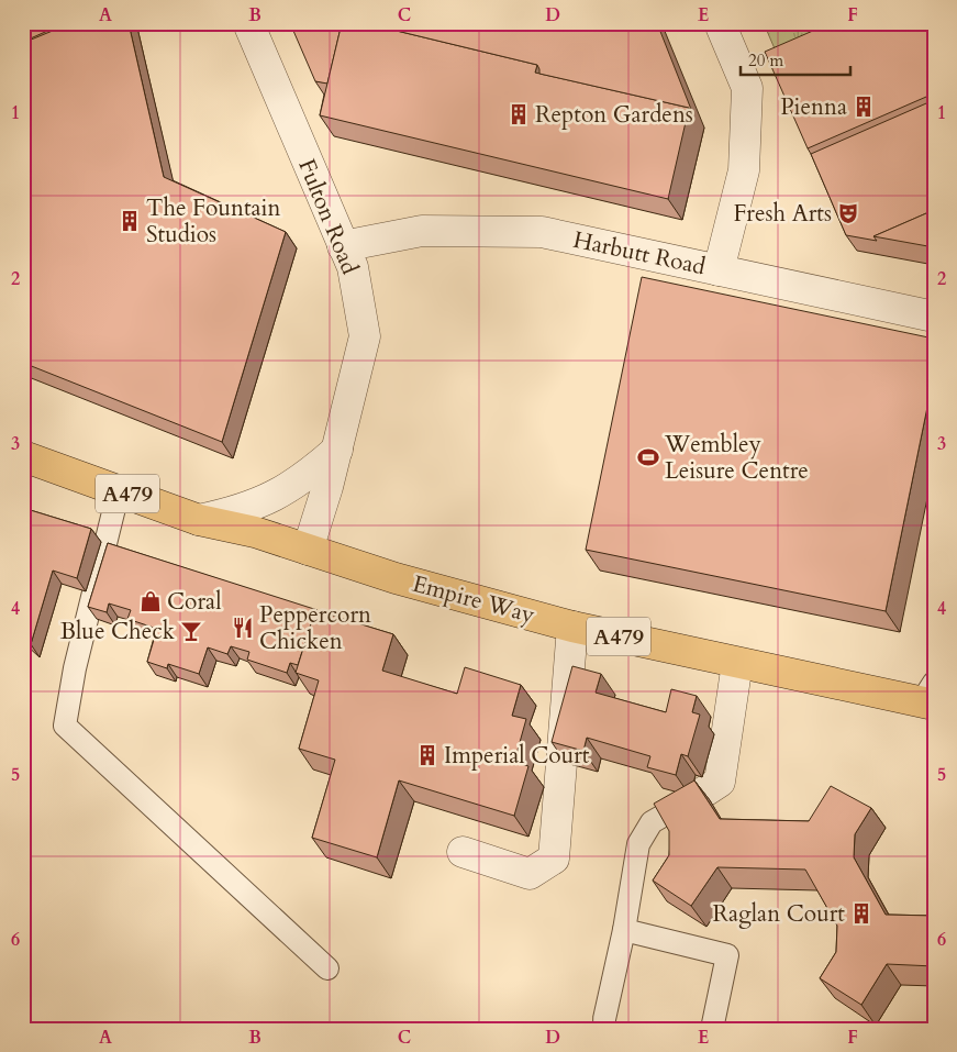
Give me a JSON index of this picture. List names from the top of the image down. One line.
{"streets":{"main road":["A479","Empire Way"],"street":["Fulton Road","Harbutt Road"]},"crossings":[["Fulton Road","Harbutt Road"],["Fulton Road","Empire Way"],["A479","Empire Way"]],"places":{"building":["Pienna","Repton Gardens","The Fountain Studios","Imperial Court","Raglan Court"],"theatre":["Fresh Arts"],"sports":["Wembley Leisure Centre"],"shop":["Coral"],"restaurant":["Peppercorn Chicken"],"bar":["Blue Check"]},"scale_bar":"20 m","grid":{"columns":["A","B","C","D","E","F"],"rows":["1","2","3","4","5","6"]}}
